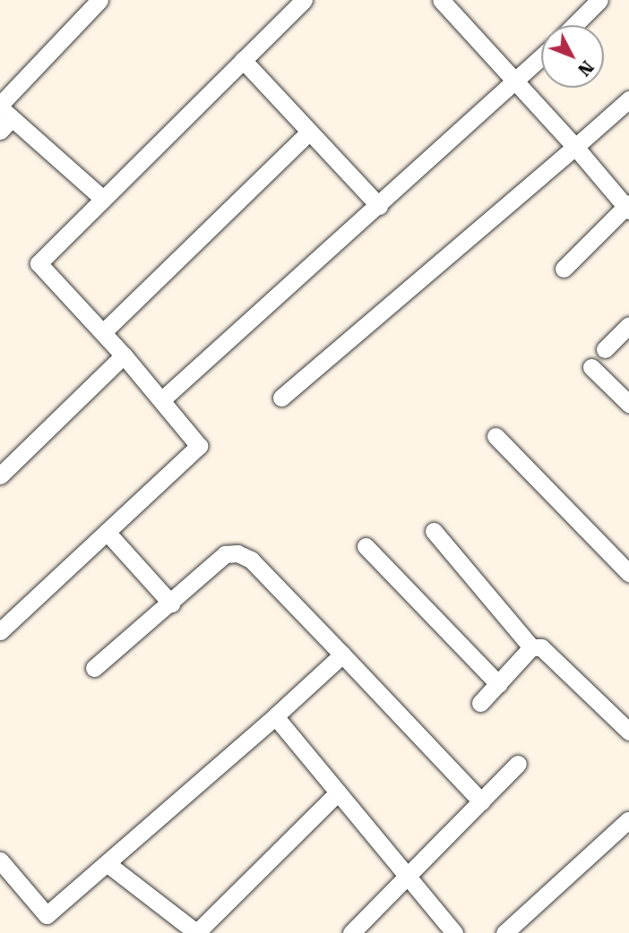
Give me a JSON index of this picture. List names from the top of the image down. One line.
{"north":"bottom right"}
